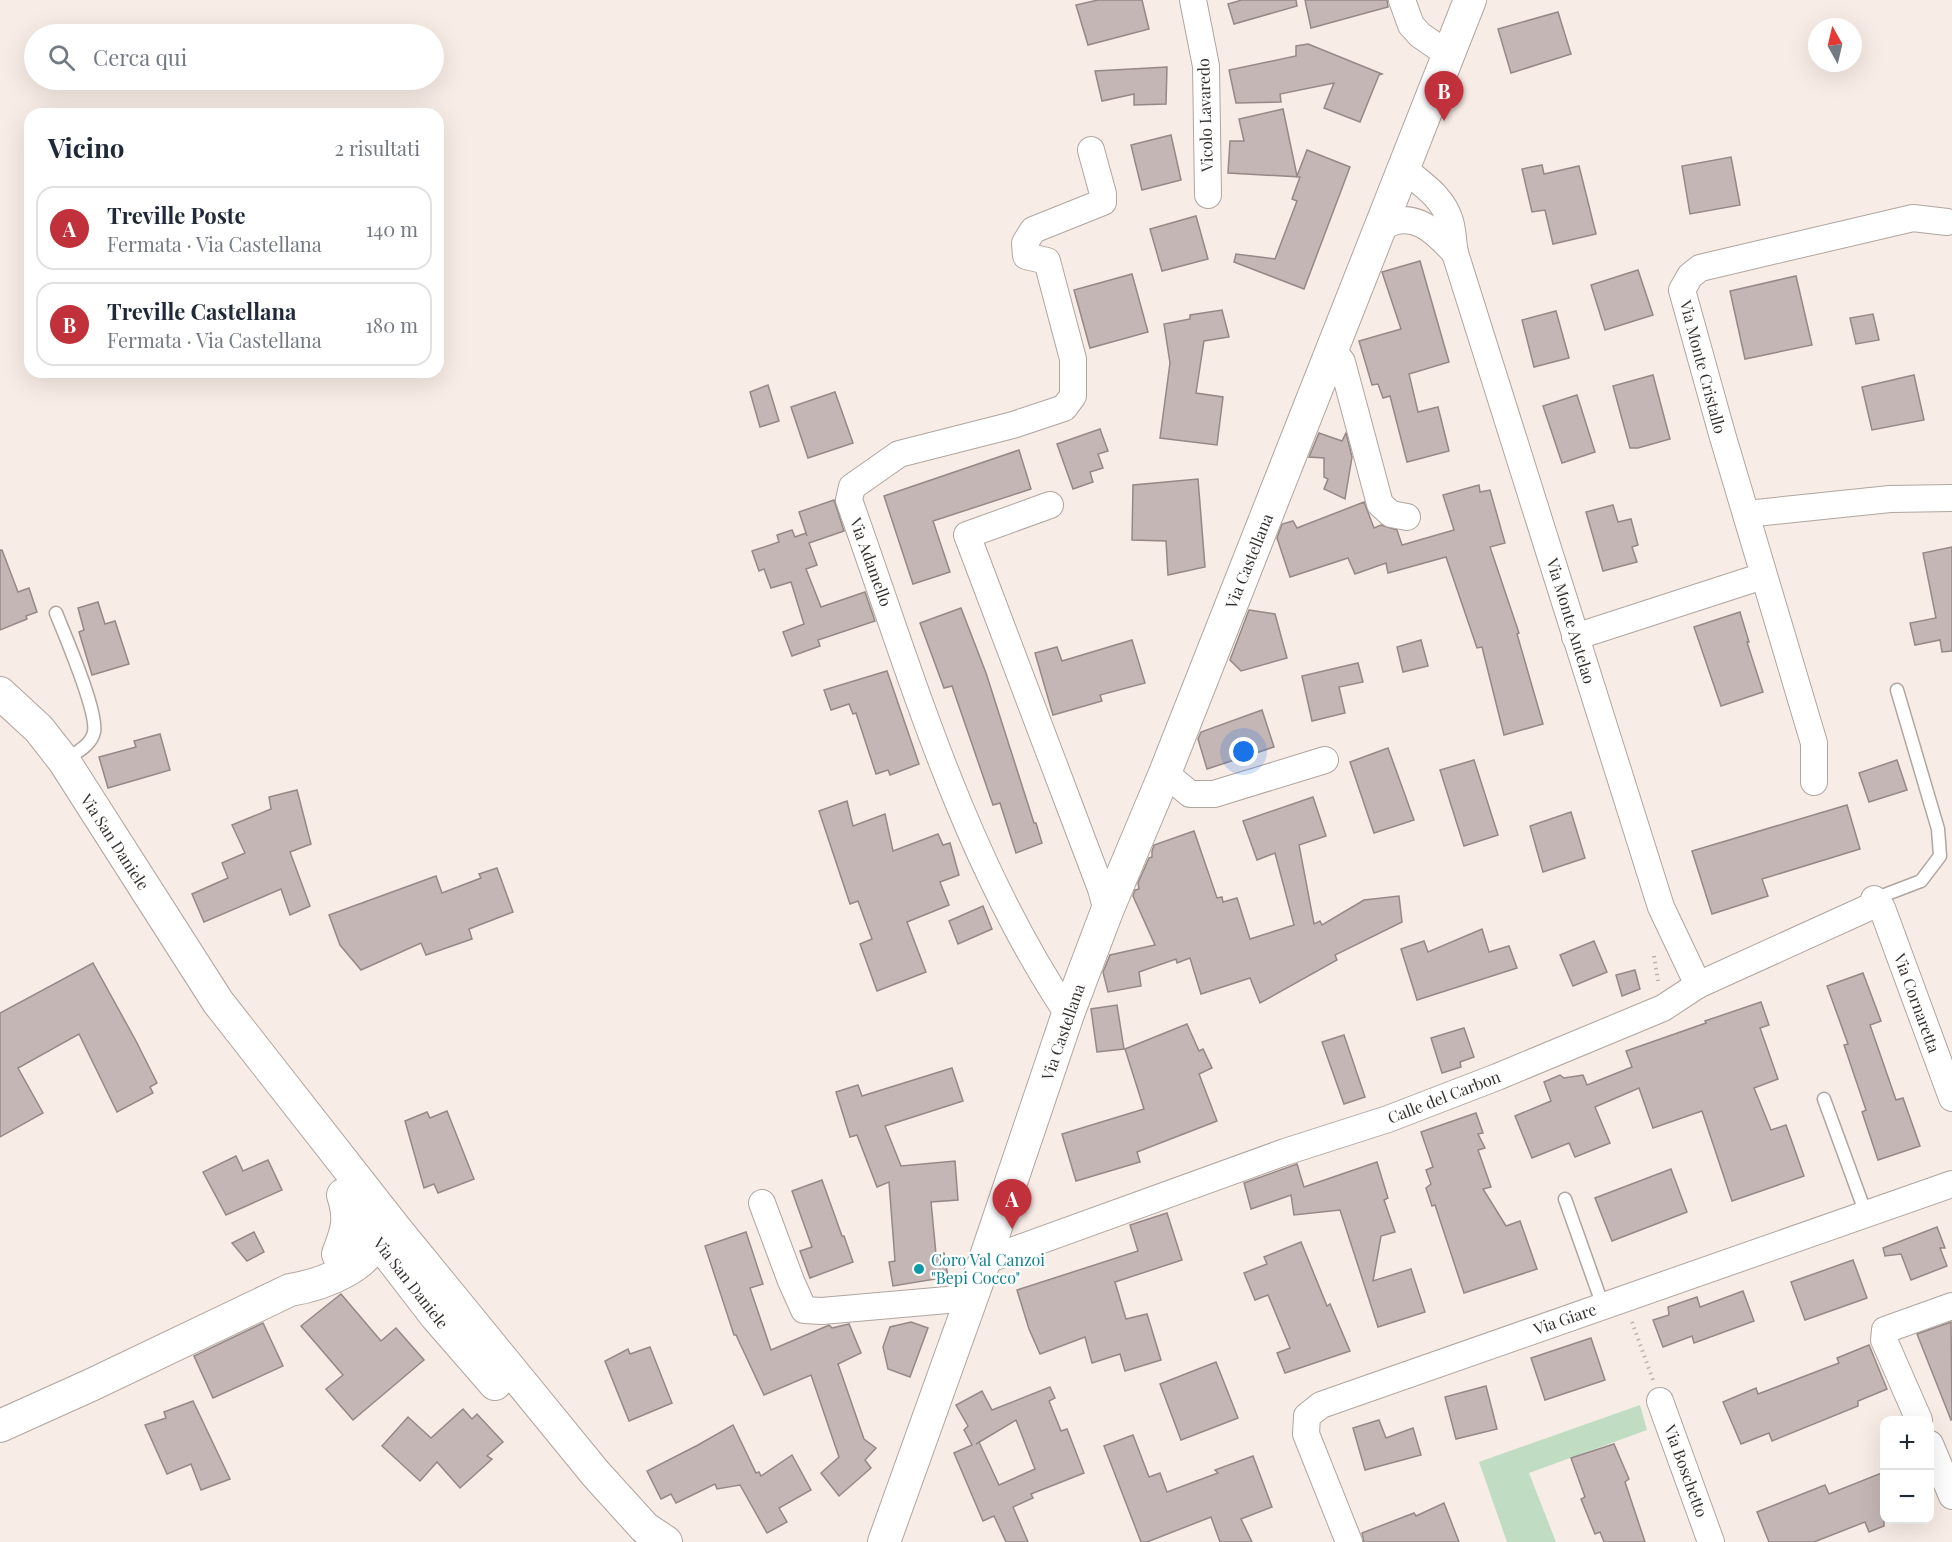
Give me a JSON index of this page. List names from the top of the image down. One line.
{"streets":{"street":["Vicolo Lavaredo","Via Monte Cristallo","Via Castellana","Via Adamello","Via Monte Antelao","Via San Daniele","Via Cornaretta","Calle del Carbon","Via Giare","Via Boschetto"]},"crossings":[["Via Castellana","Via Adamello"],["Via Castellana","Via Monte Antelao"],["Via Castellana","Calle del Carbon"],["Via Monte Antelao","Calle del Carbon"],["Via Cornaretta","Calle del Carbon"]],"places":["Coro Val Canzoi \"Bepi Cocco\""],"north":"top","page":{"search":"Cerca qui","pins":["B","A"],"heading":["Vicino","2 risultati"],"list":[{"mark":"A","name":"Treville Poste","note":"Fermata · Via Castellana","value":"140 m"},{"mark":"B","name":"Treville Castellana","note":"Fermata · Via Castellana","value":"180 m"}],"map_buttons":["+","−"]}}
